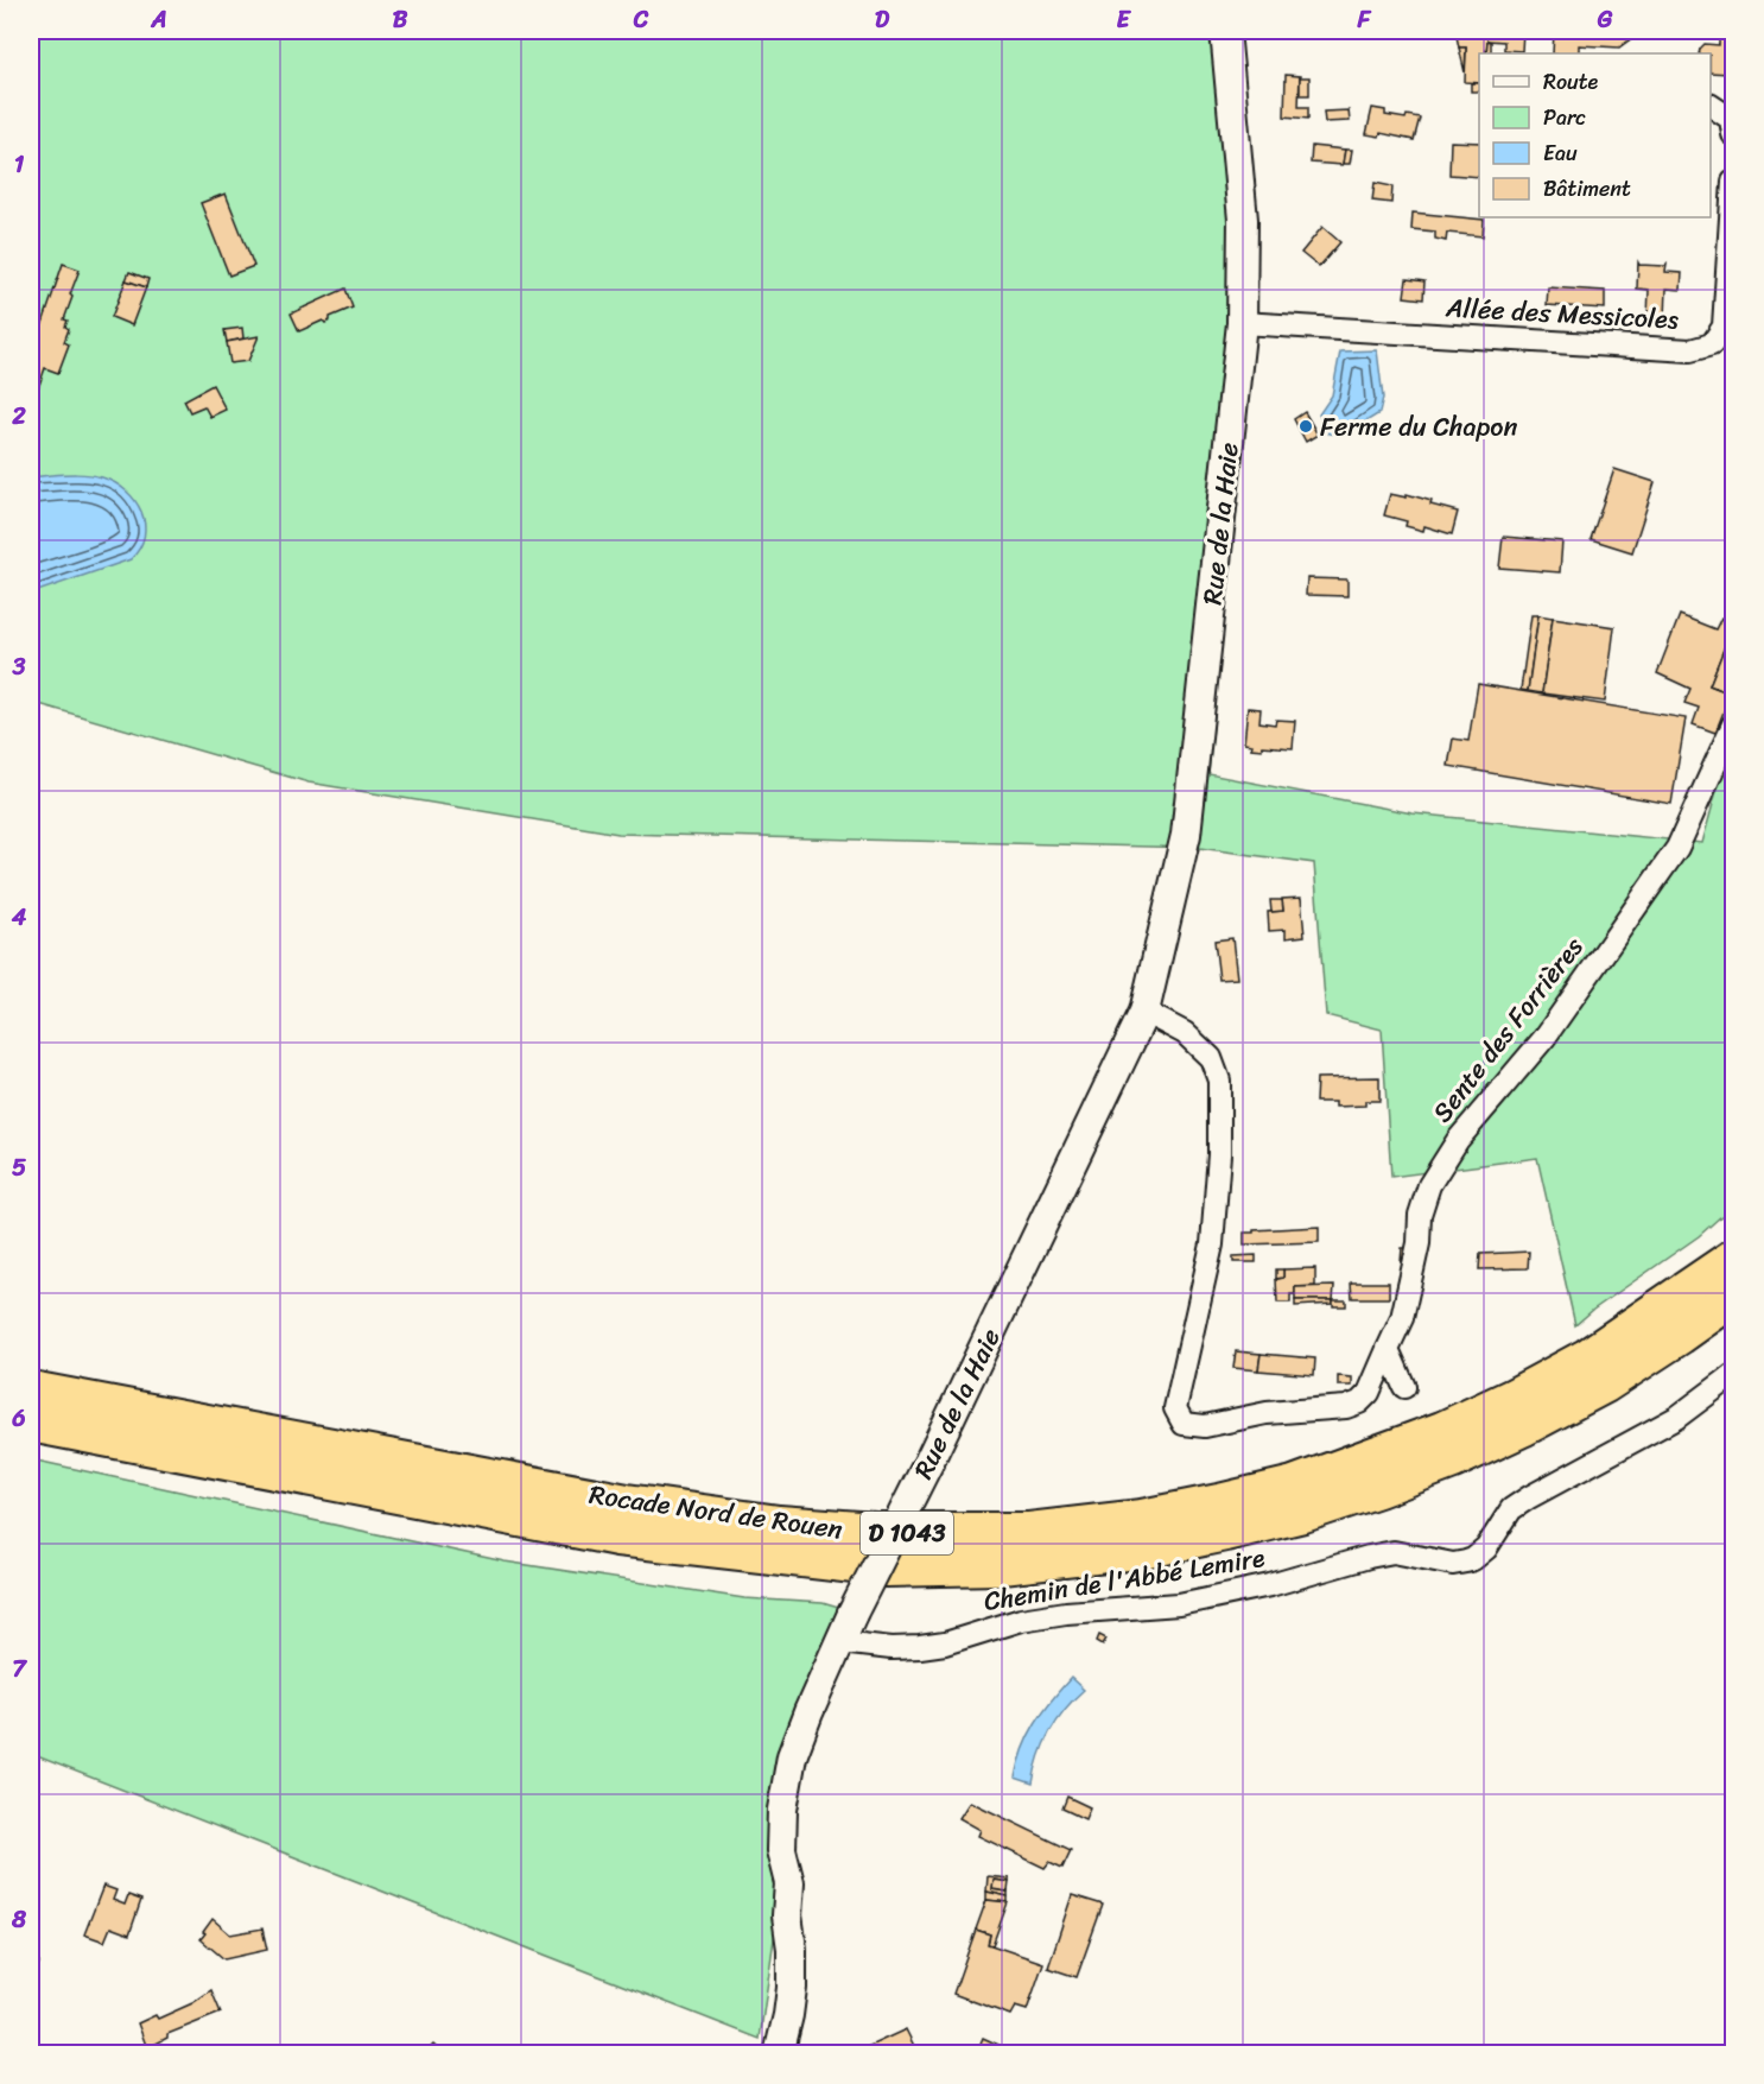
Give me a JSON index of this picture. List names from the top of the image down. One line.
{"streets":{"highway":["Rocade Nord de Rouen","D 1043"],"street":["Allée des Messicoles","Rue de la Haie","Sente des Forrières","Chemin de l'Abbé Lemire"]},"crossings":[["Allée des Messicoles","Rue de la Haie"],["Rue de la Haie","Chemin de l'Abbé Lemire"]],"places":["Ferme du Chapon"],"legend":["Route","Parc","Eau","Bâtiment"],"grid":{"columns":["A","B","C","D","E","F","G"],"rows":["1","2","3","4","5","6","7","8"]}}
